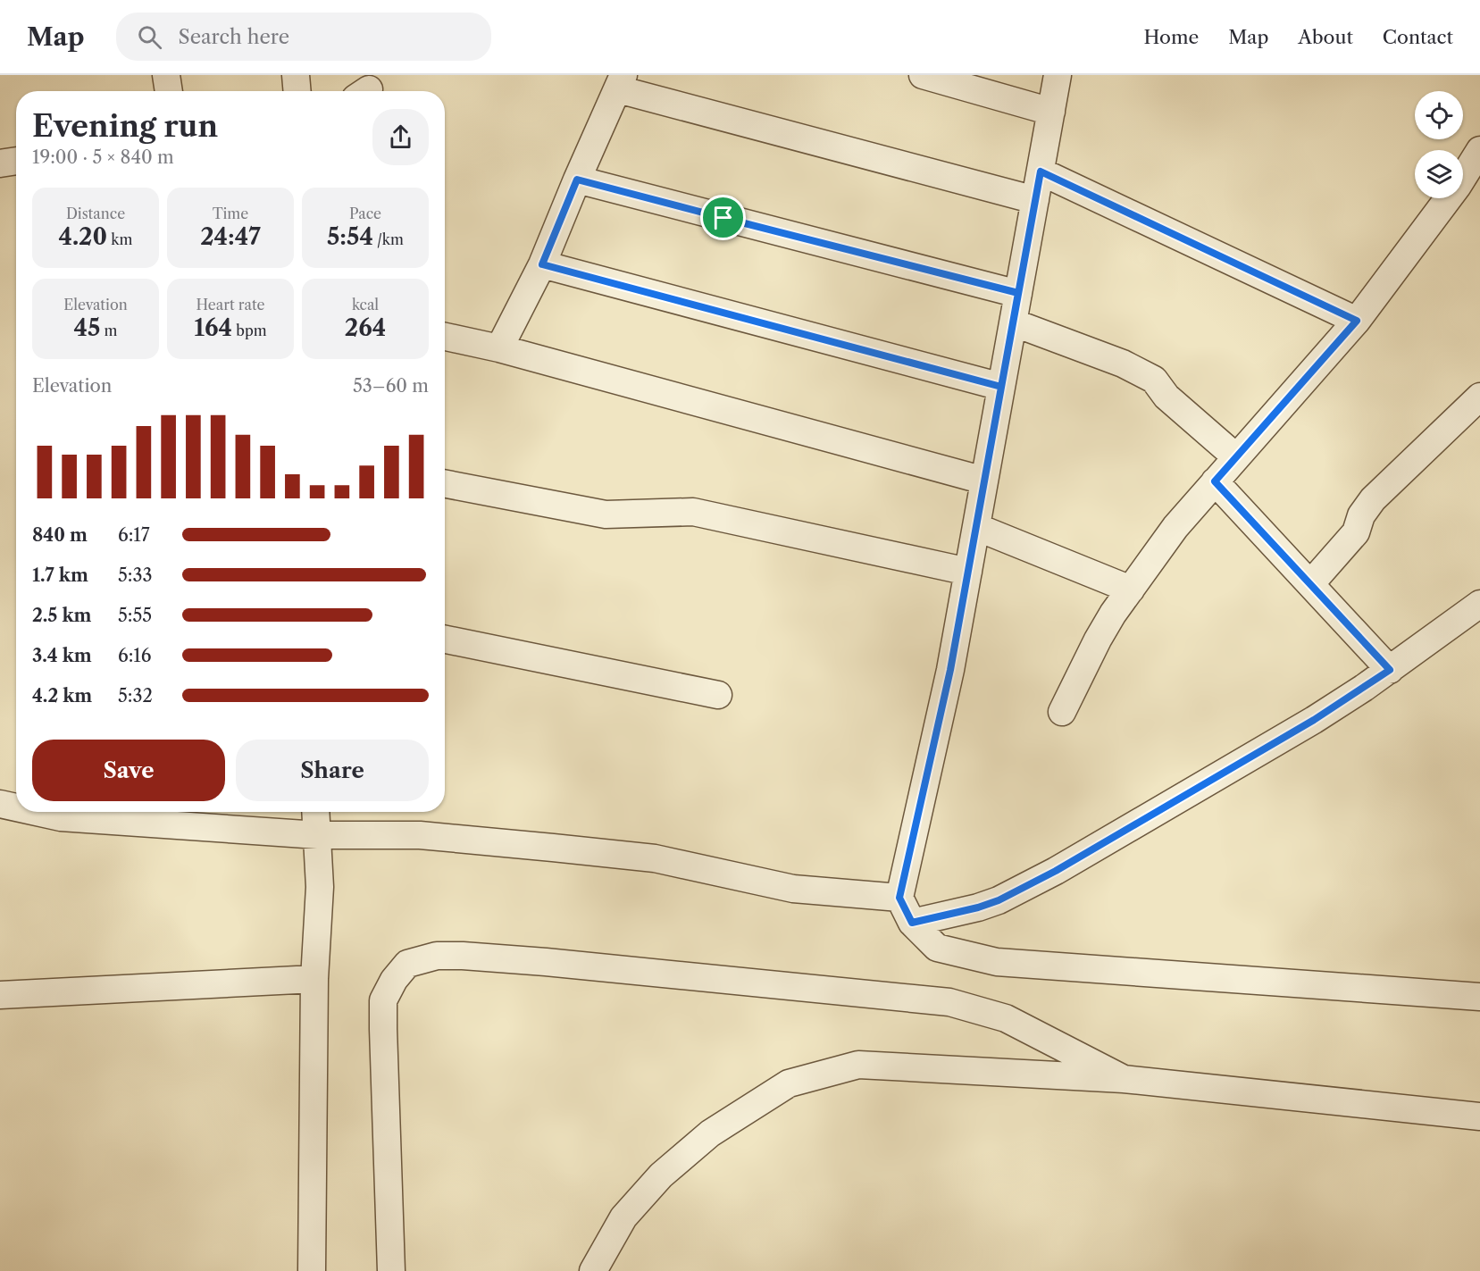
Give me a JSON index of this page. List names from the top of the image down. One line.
{"page":{"header":"Map","search":"Search here","nav":["Home","Map","About","Contact"],"heading":["Evening run","19:00 · 5 × 840 m"],"stats":[["Distance","4.20 km"],["Time","24:47"],["Pace","5:54 /km"],["Elevation","45 m"],["Heart rate","164 bpm"],["kcal","264"]],"chart":["Elevation","53–60 m"],"list":[{"name":"840 m","note":"6:17"},{"name":"1.7 km","note":"5:33"},{"name":"2.5 km","note":"5:55"},{"name":"3.4 km","note":"6:16"},{"name":"4.2 km","note":"5:32"}],"buttons":["Save","Share"]}}
